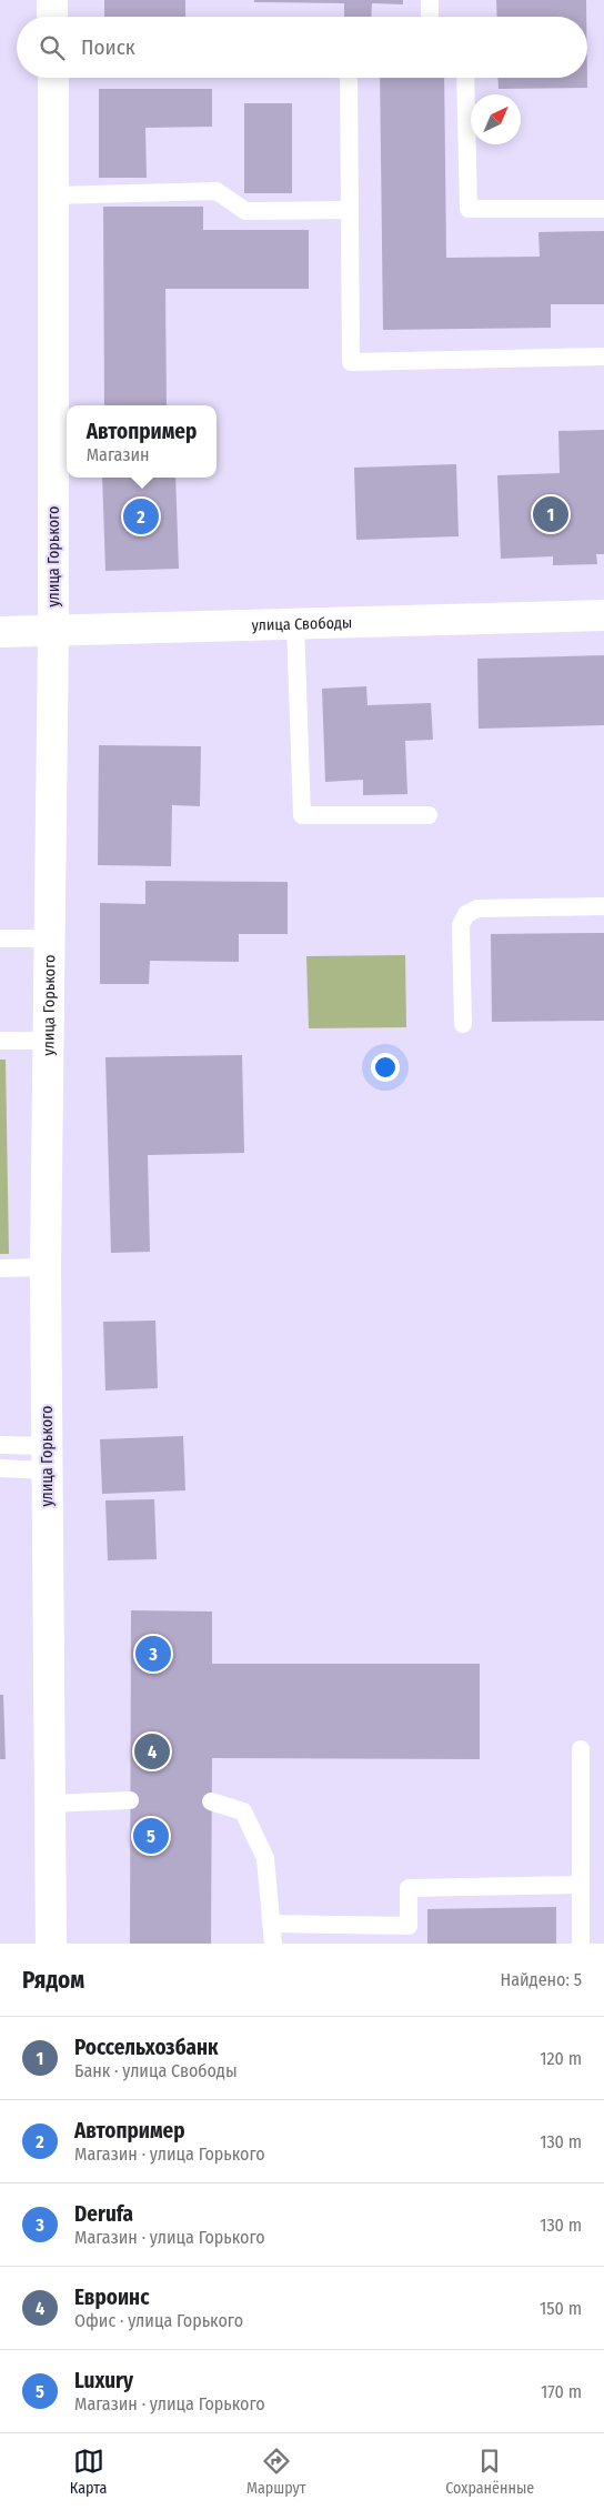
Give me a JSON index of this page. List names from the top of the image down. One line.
{"streets":{"street":["улица Горького","улица Свободы"]},"crossings":[["улица Горького","улица Свободы"]],"north":"top right","page":{"search":"Поиск","popup":["Автопример","Магазин"],"pins":["1","2","3","4","5"],"heading":["Рядом","Найдено: 5"],"list":[{"mark":"1","name":"Россельхозбанк","note":"Банк · улица Свободы","value":"120 m"},{"mark":"2","name":"Автопример","note":"Магазин · улица Горького","value":"130 m"},{"mark":"3","name":"Derufa","note":"Магазин · улица Горького","value":"130 m"},{"mark":"4","name":"Евроинс","note":"Офис · улица Горького","value":"150 m"},{"mark":"5","name":"Luxury","note":"Магазин · улица Горького","value":"170 m"}],"nav":["Карта","Маршрут","Сохранённые"]}}
